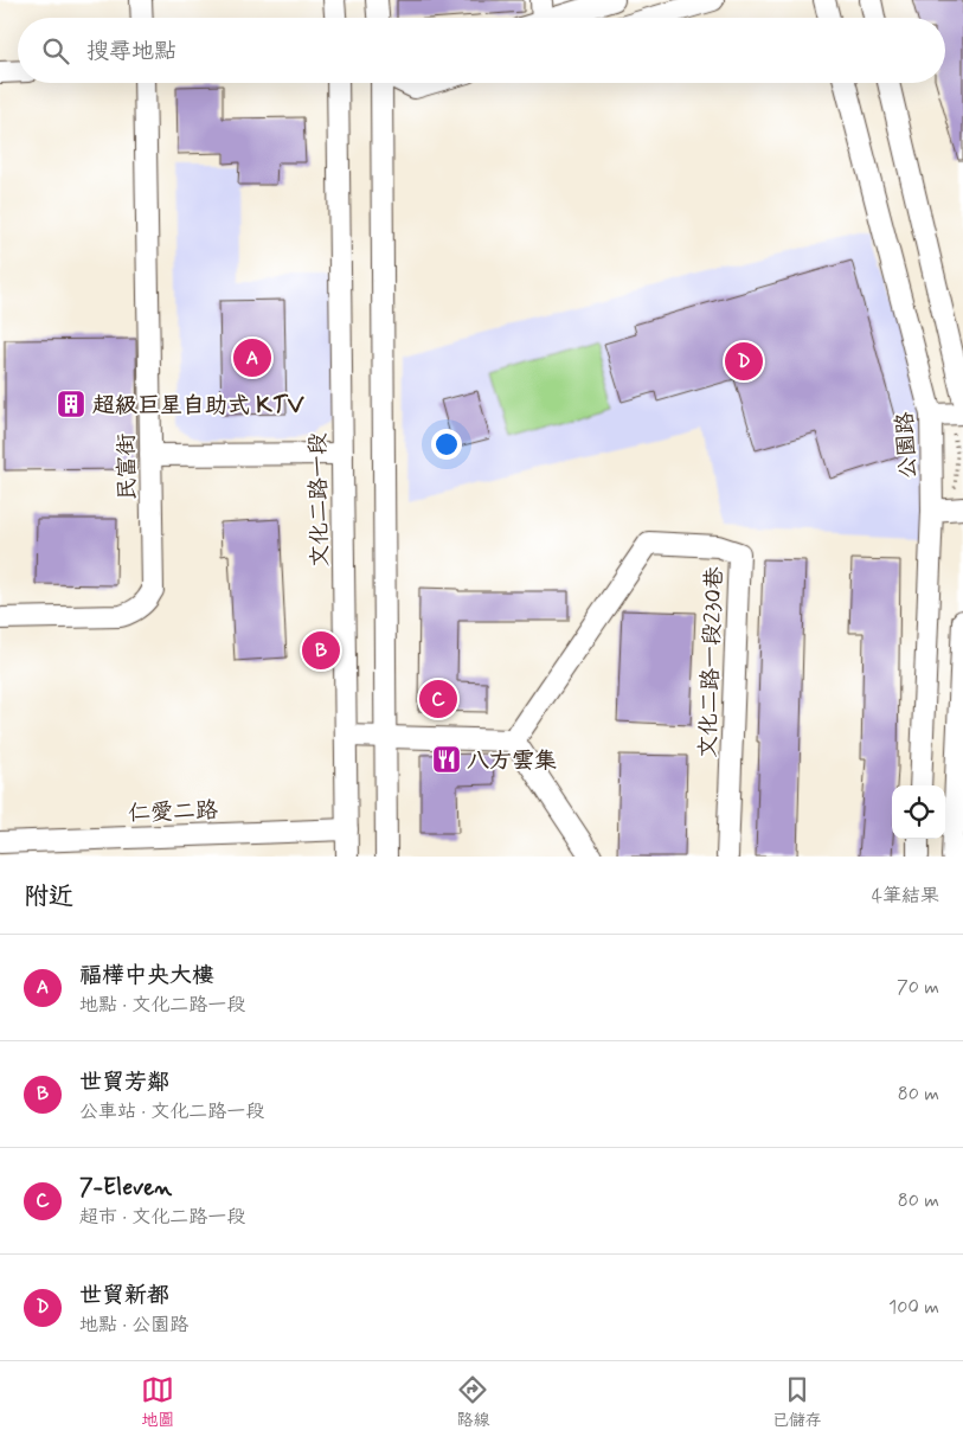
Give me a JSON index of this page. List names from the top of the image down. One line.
{"streets":{"street":["公園路","民富街","文化二路一段","文化二路一段230巷","仁愛二路"]},"crossings":[["文化二路一段","仁愛二路"]],"places":{"building":["超級巨星自助式 KTV"],"restaurant":["八方雲集"]},"page":{"search":"搜尋地點","pins":["A","D","B","C"],"heading":["附近","4筆結果"],"list":[{"mark":"A","name":"福樺中央大樓","note":"地點 · 文化二路一段","value":"70 m"},{"mark":"B","name":"世貿芳鄰","note":"公車站 · 文化二路一段","value":"80 m"},{"mark":"C","name":"7-Eleven","note":"超市 · 文化二路一段","value":"80 m"},{"mark":"D","name":"世貿新都","note":"地點 · 公園路","value":"100 m"}],"nav":["地圖","路線","已儲存"]}}
